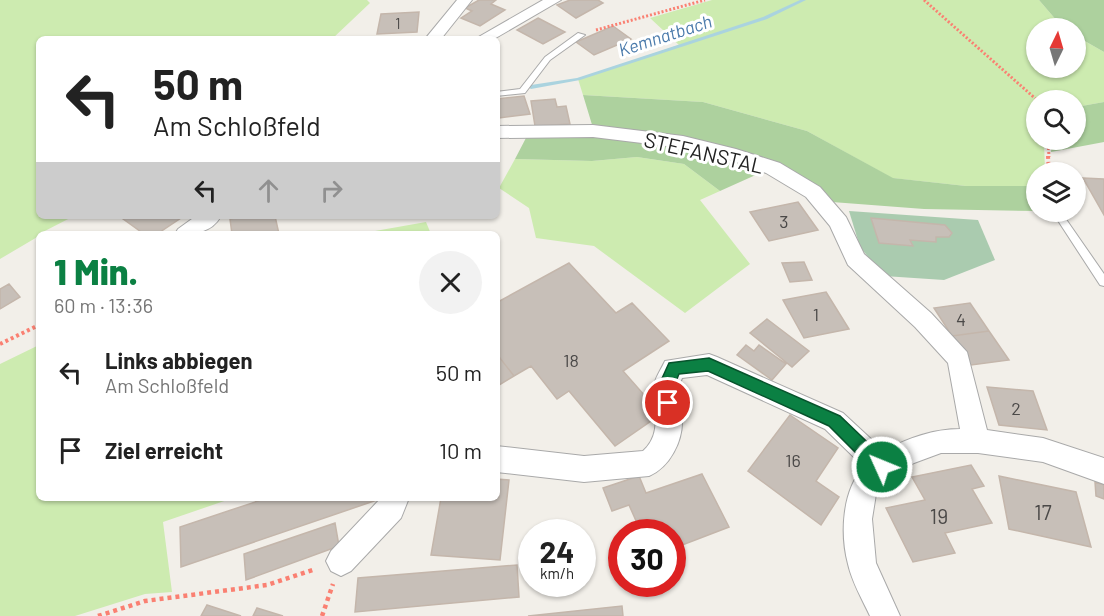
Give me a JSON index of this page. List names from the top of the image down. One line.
{"streets":{"street":["STEFANSTAL"]},"water":["Kemnatbach"],"house_numbers":["1","3","1","4","18","2","16","17","19"],"north":"top","page":{"turn":["50 m","Am Schloßfeld"],"heading":["1 Min.","60 m · 13:36"],"list":[{"name":"Links abbiegen","note":"Am Schloßfeld","value":"50 m"},{"name":"Ziel erreicht","value":"10 m"}],"speed":"24 km/h","limit":"30"}}
